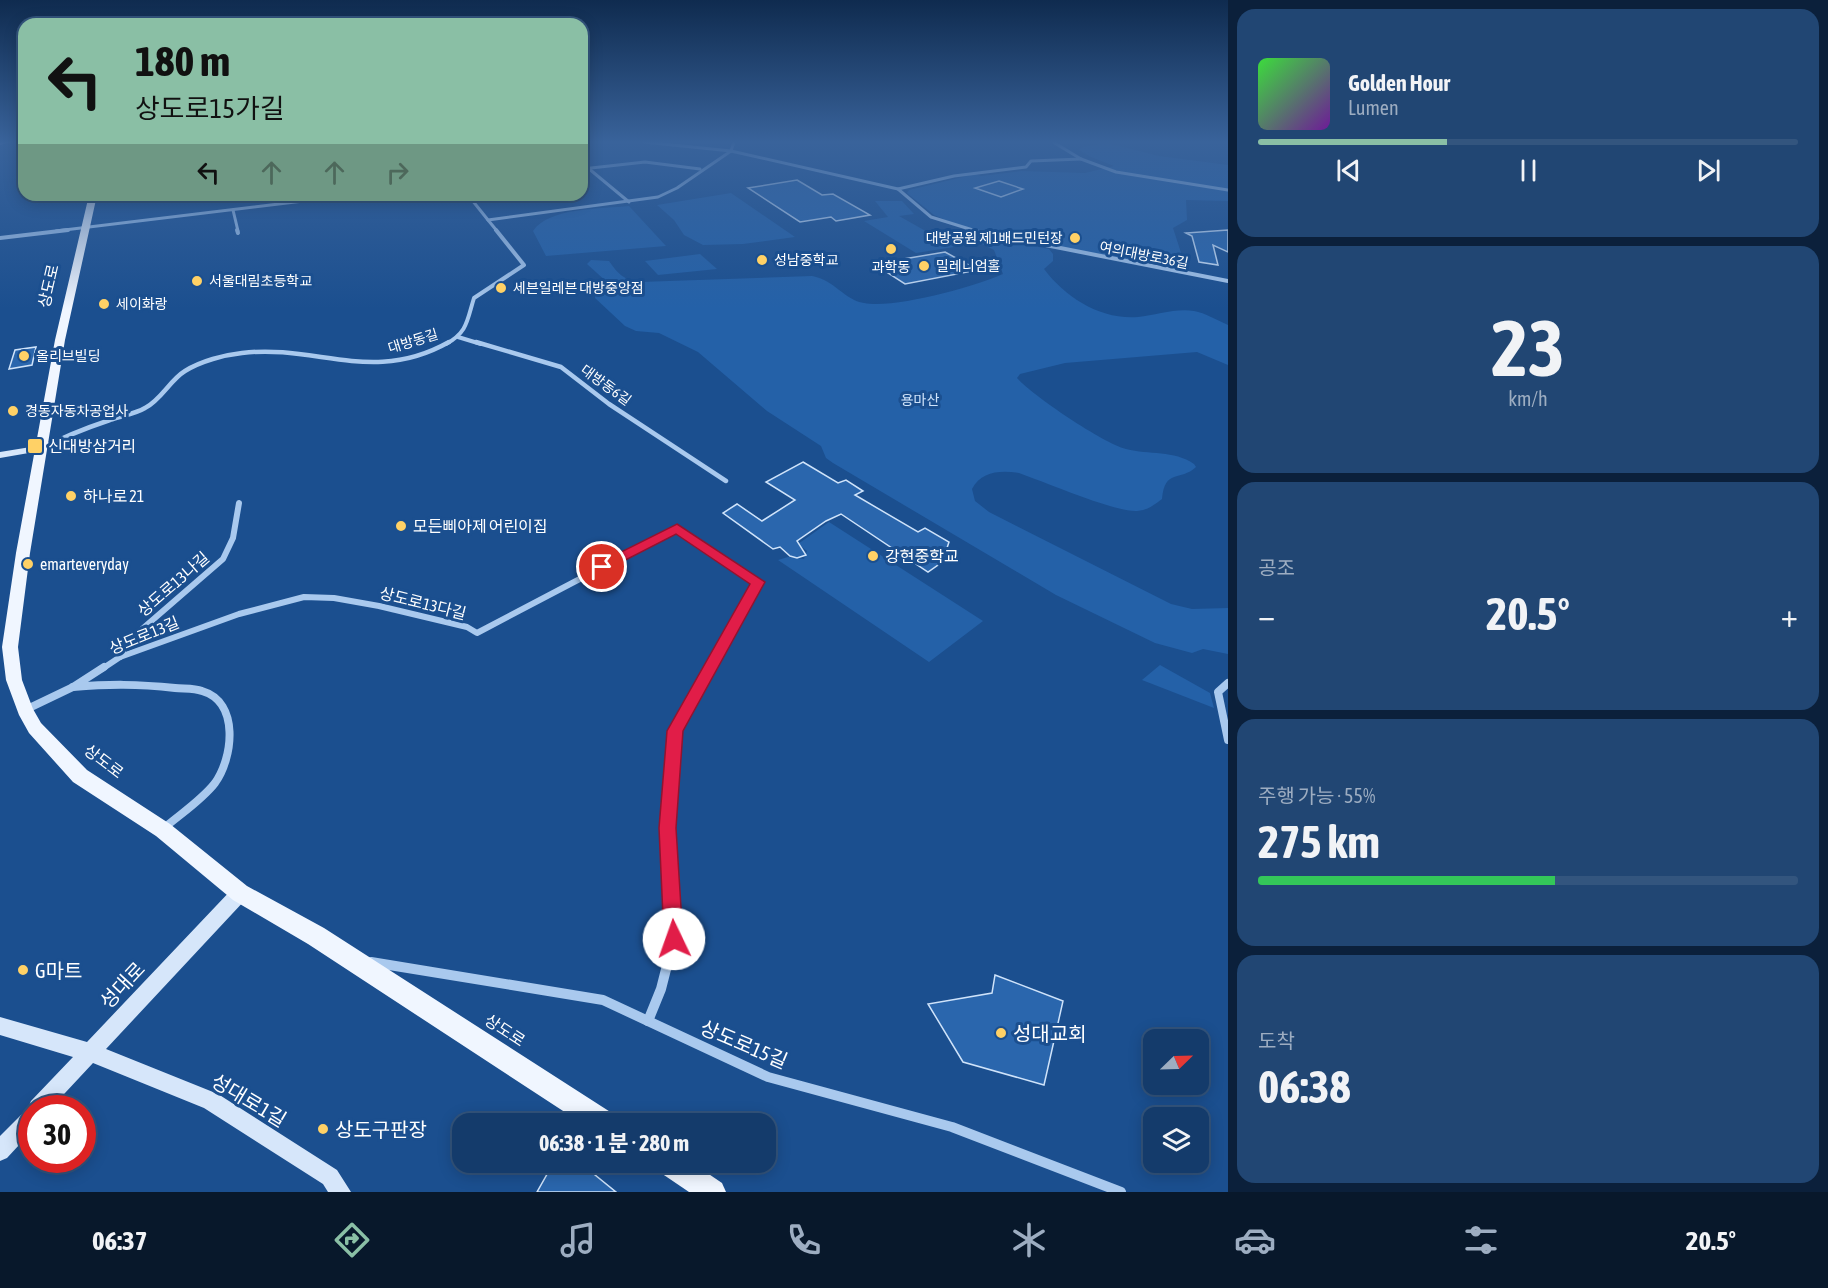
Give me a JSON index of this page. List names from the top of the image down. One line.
{"streets":{"main road":["상도로"],"street":["여의대방로36길","대방동길","대방동6길","상도로13나길","상도로13다길","상도로13길","성대로","상도로15길","성대로1길"]},"crossings":[["상도로","대방동길"],["상도로","상도로13길"],["상도로","성대로"],["상도로","상도로15길"],["대방동길","대방동6길"],["상도로13나길","상도로13길"],["상도로13다길","상도로13길"],["상도로13다길","상도로15길"],["성대로","성대로1길"]],"parks":["용마산"],"places":{"other":["대방공원 제1배드민턴장","과학동","성남중학교","밀레니엄홀","서울대림초등학교","세븐일레븐 대방중앙점","세이화랑","올리브빌딩","경동자동차공업사","하나로 21","모든삐아제 어린이집","강현중학교","emarteveryday","G마트","성대교회","상도구판장"],"transit":["신대방삼거리"]},"north":"top right","page":{"turn":["180 m","상도로15가길"],"song":["Golden Hour","Lumen"],"tile":[["23","km/h"],"공조",["주행 가능 · 55%","275 km"],["도착","06:38"]],"heat":["−","20.5°","+"],"limit":"30","trip":"06:38 · 1 분 · 280 m","tabs":["06:37","20.5°"]}}
